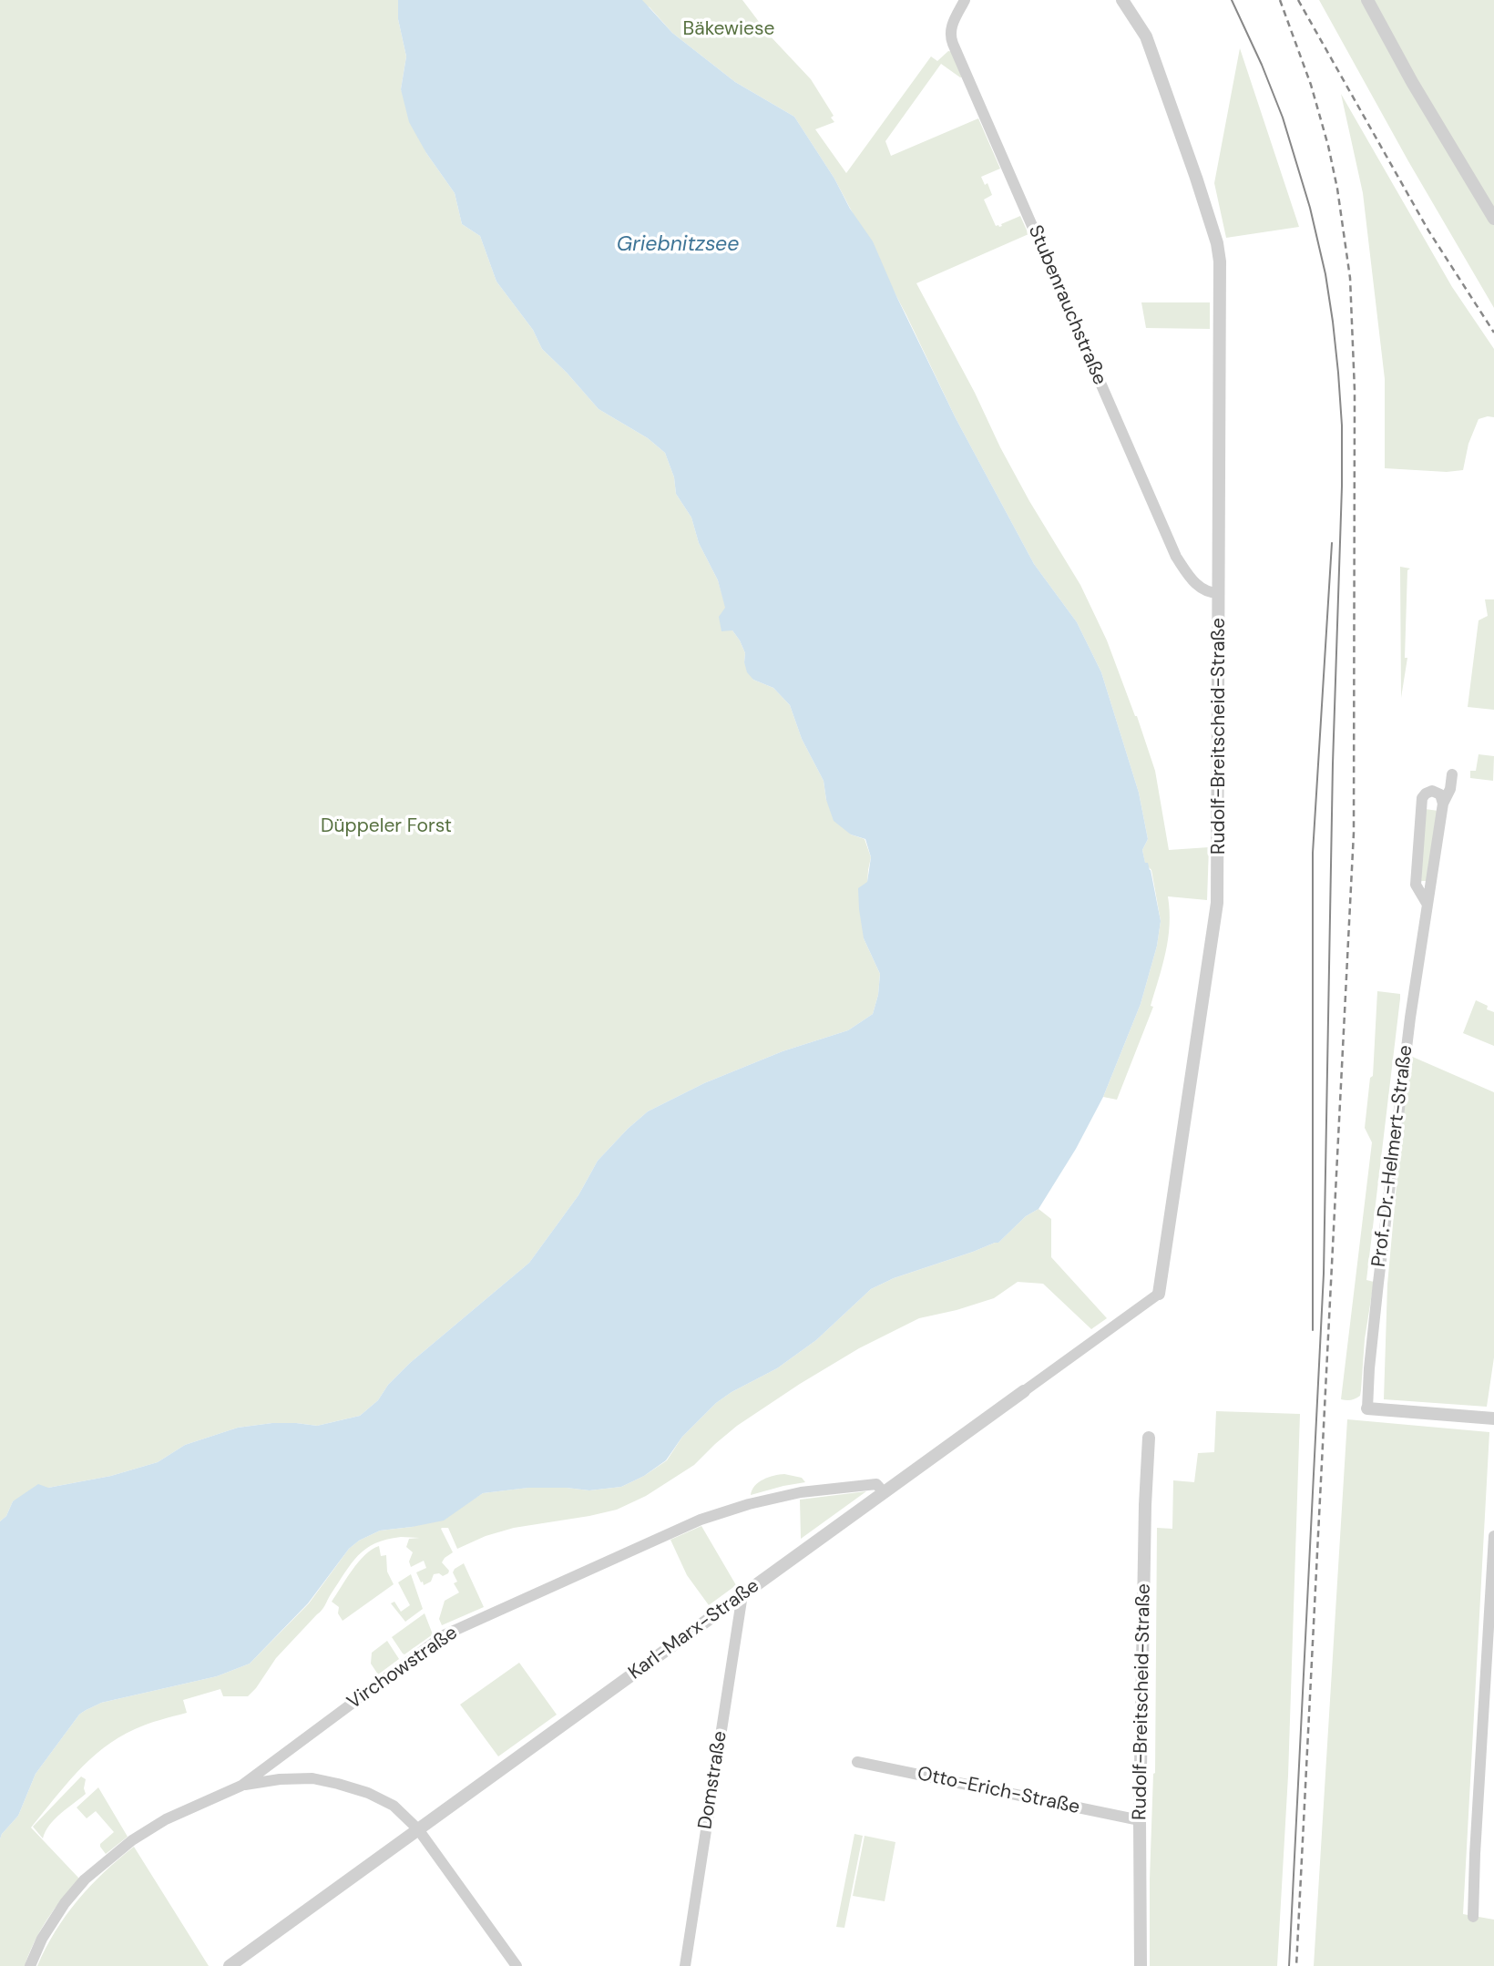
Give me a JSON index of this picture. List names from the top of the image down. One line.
{"streets":{"street":["Stubenrauchstraße","Rudolf-Breitscheid-Straße","Prof.-Dr.-Helmert-Straße","Karl-Marx-Straße","Virchowstraße","Domstraße","Otto-Erich-Straße"]},"crossings":[["Stubenrauchstraße","Rudolf-Breitscheid-Straße"],["Rudolf-Breitscheid-Straße","Karl-Marx-Straße"],["Rudolf-Breitscheid-Straße","Otto-Erich-Straße"],["Karl-Marx-Straße","Virchowstraße"],["Karl-Marx-Straße","Domstraße"]],"water":["Griebnitzsee"],"parks":["Bäkewiese","Düppeler Forst"]}
